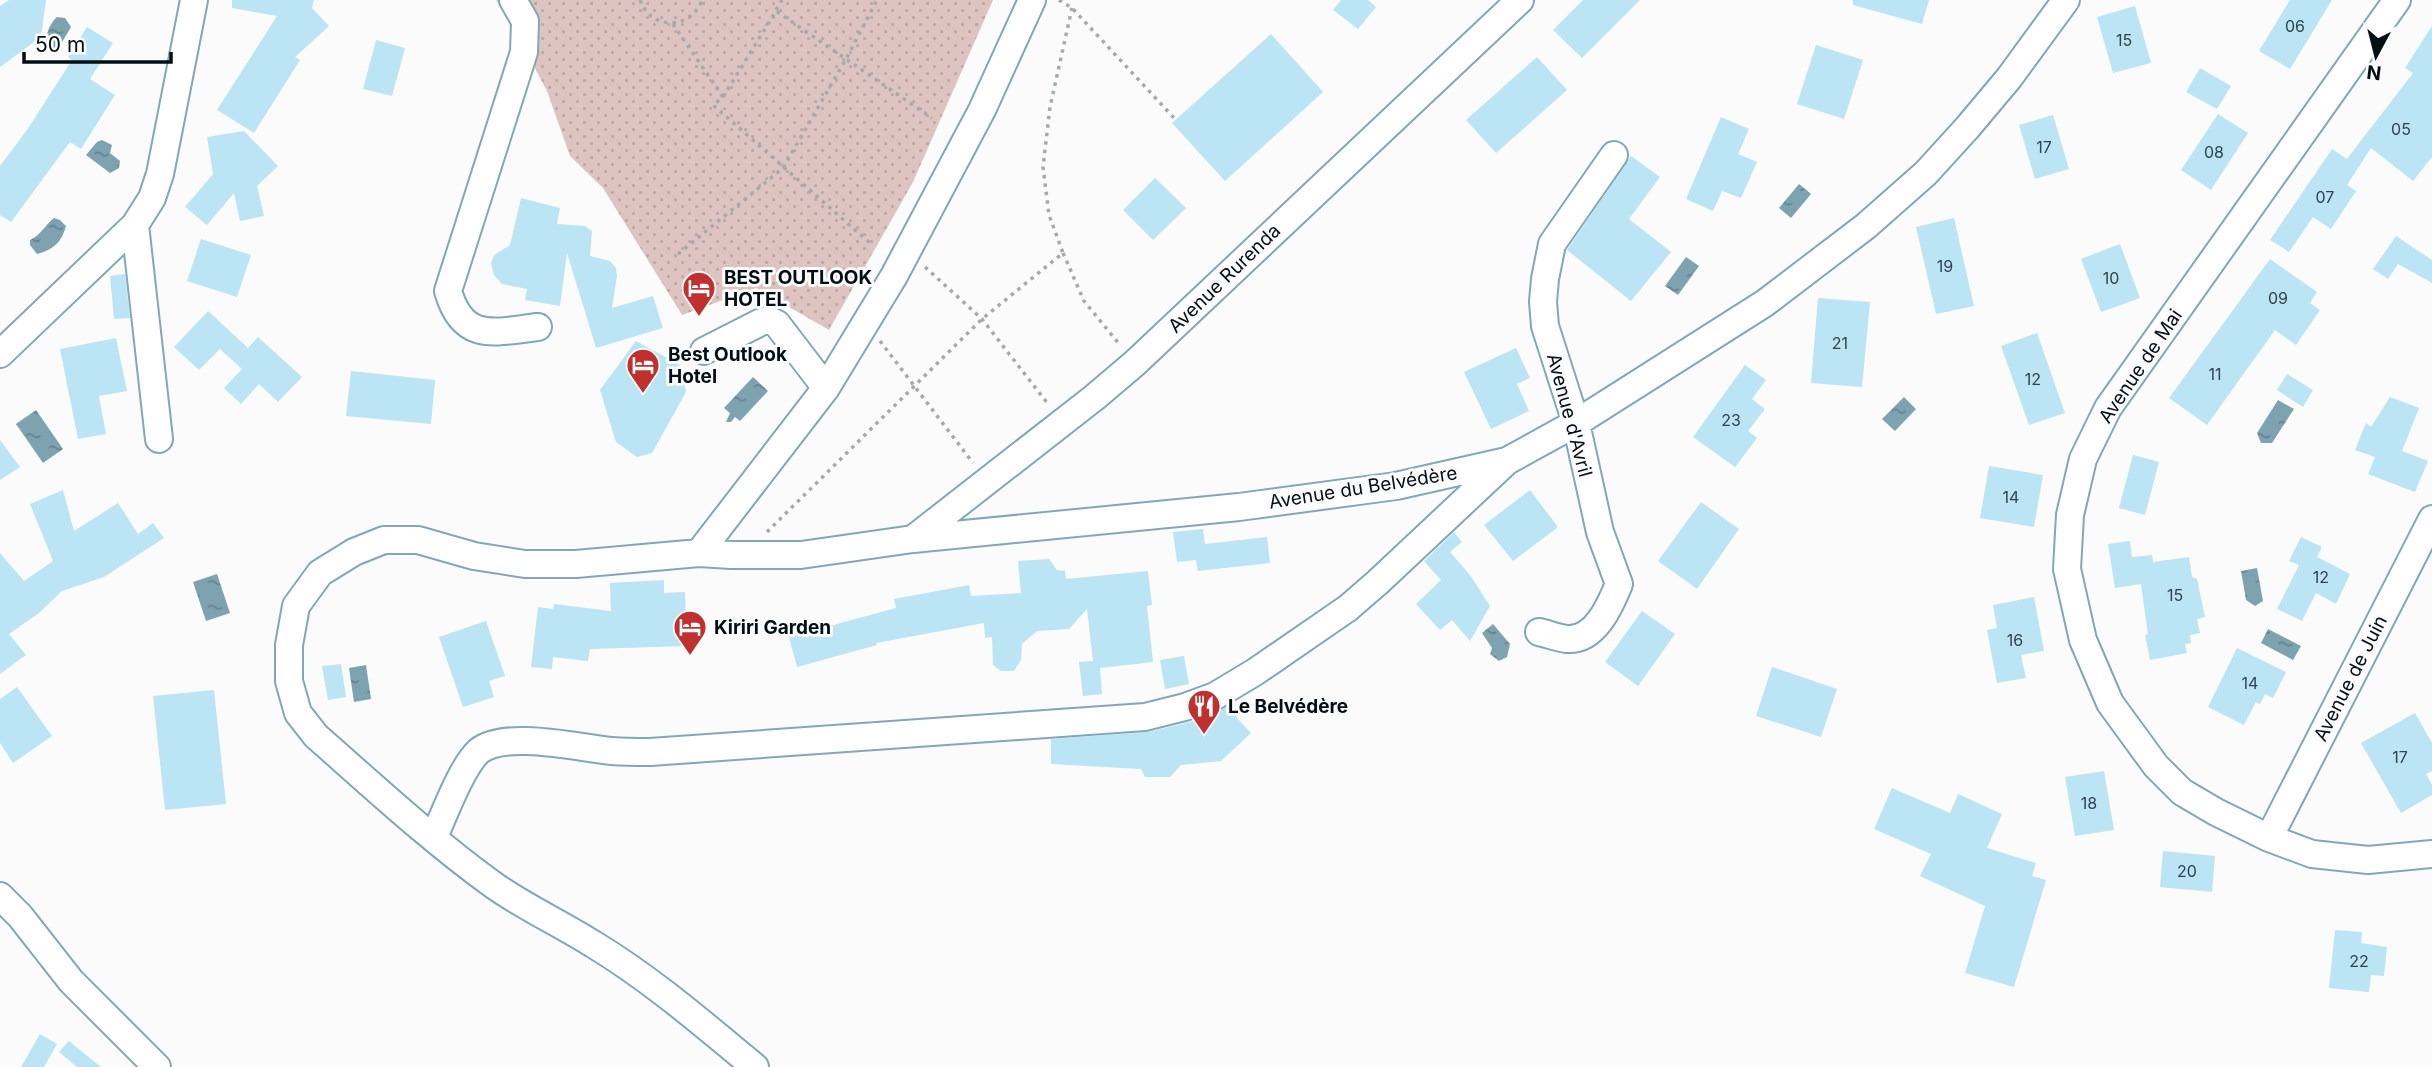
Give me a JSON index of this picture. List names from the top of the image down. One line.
{"streets":{"street":["Avenue Rurenda","Avenue de Mai","Avenue d'Avril","Avenue du Belvédère","Avenue de Juin"]},"crossings":[["Avenue Rurenda","Avenue du Belvédère"],["Avenue de Mai","Avenue de Juin"],["Avenue d'Avril","Avenue du Belvédère"]],"places":{"hotel":["BEST OUTLOOK HOTEL","Best Outlook Hotel","Kiriri Garden"],"restaurant":["Le Belvédère"]},"house_numbers":["06","15","05","17","08","07","19","10","09","21","11","12","23","14","12","15","16","14","17","18","20","22"],"scale_bar":"50 m","north":"bottom"}
